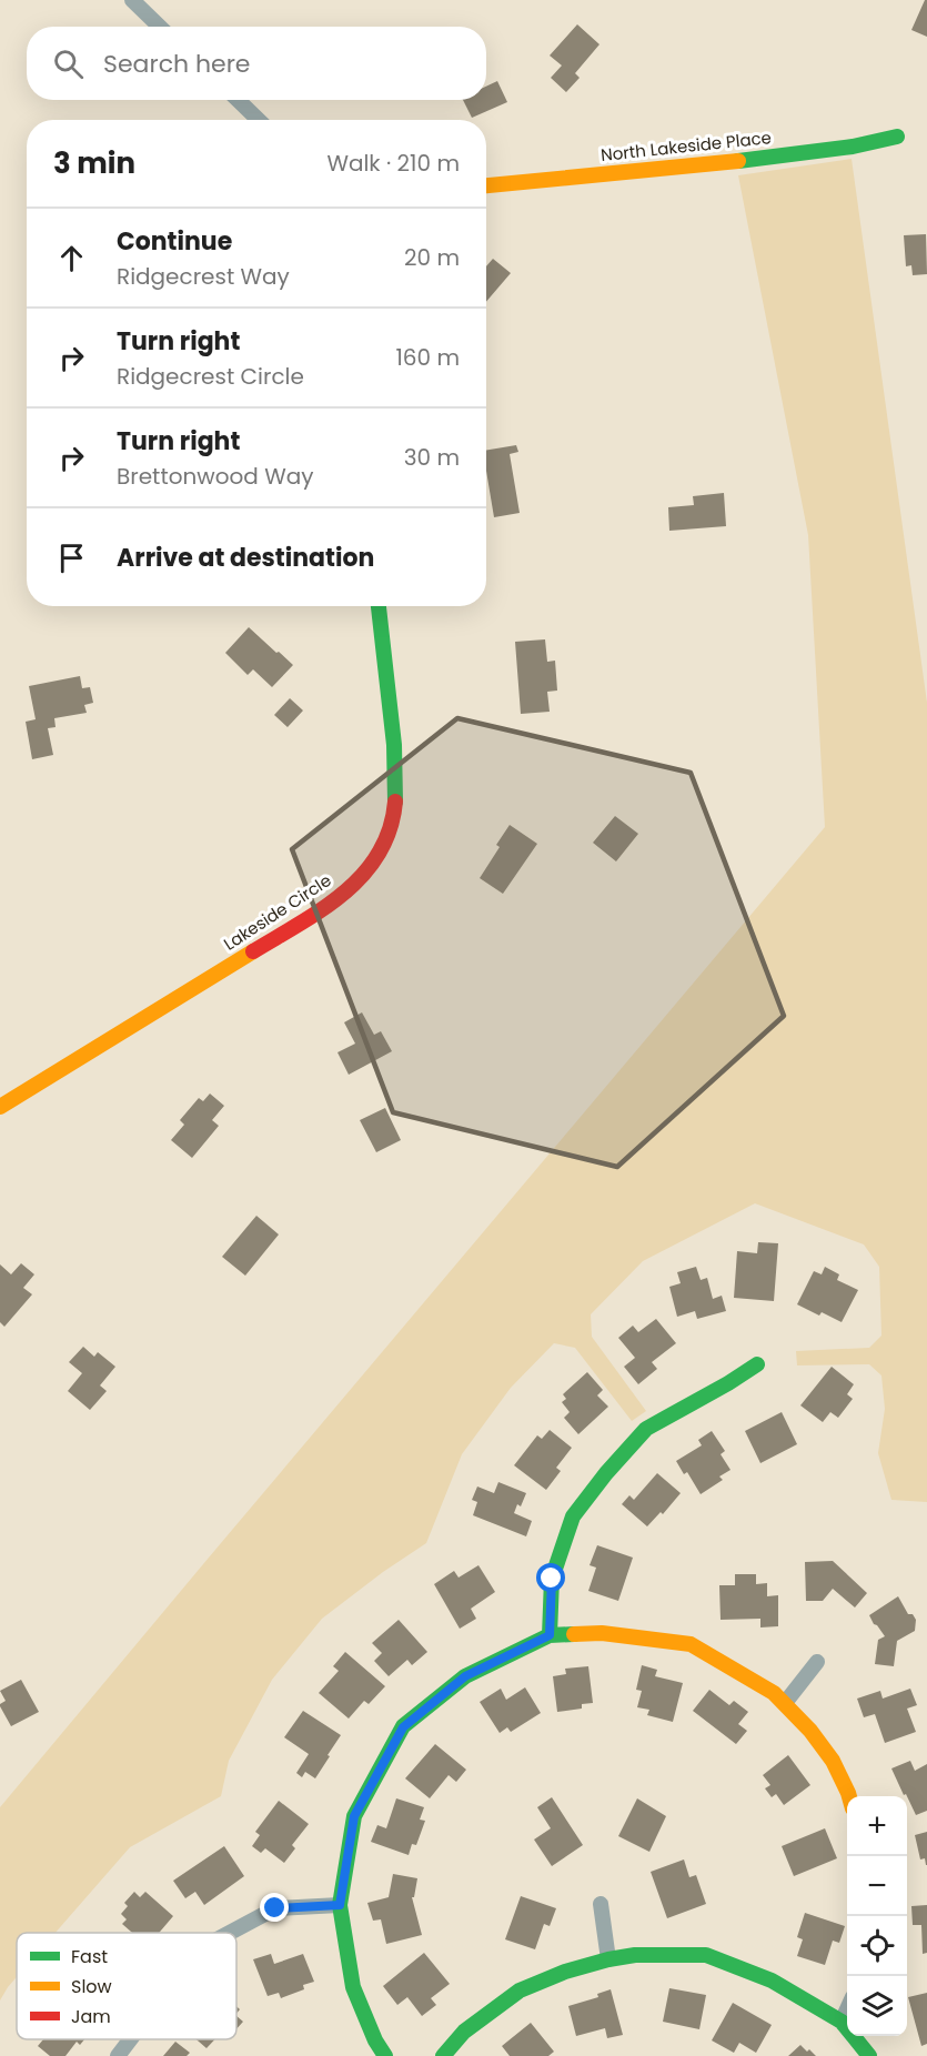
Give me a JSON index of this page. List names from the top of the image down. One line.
{"streets":{"street":["North Lakeside Place","Lakeside Circle"]},"legend":["Fast","Slow","Jam"],"page":{"search":"Search here","heading":["3 min","Walk · 210 m"],"list":[["Continue","Ridgecrest Way","20 m"],["Turn right","Ridgecrest Circle","160 m"],["Turn right","Brettonwood Way","30 m"],"Arrive at destination"],"map_buttons":["+","−"]}}
